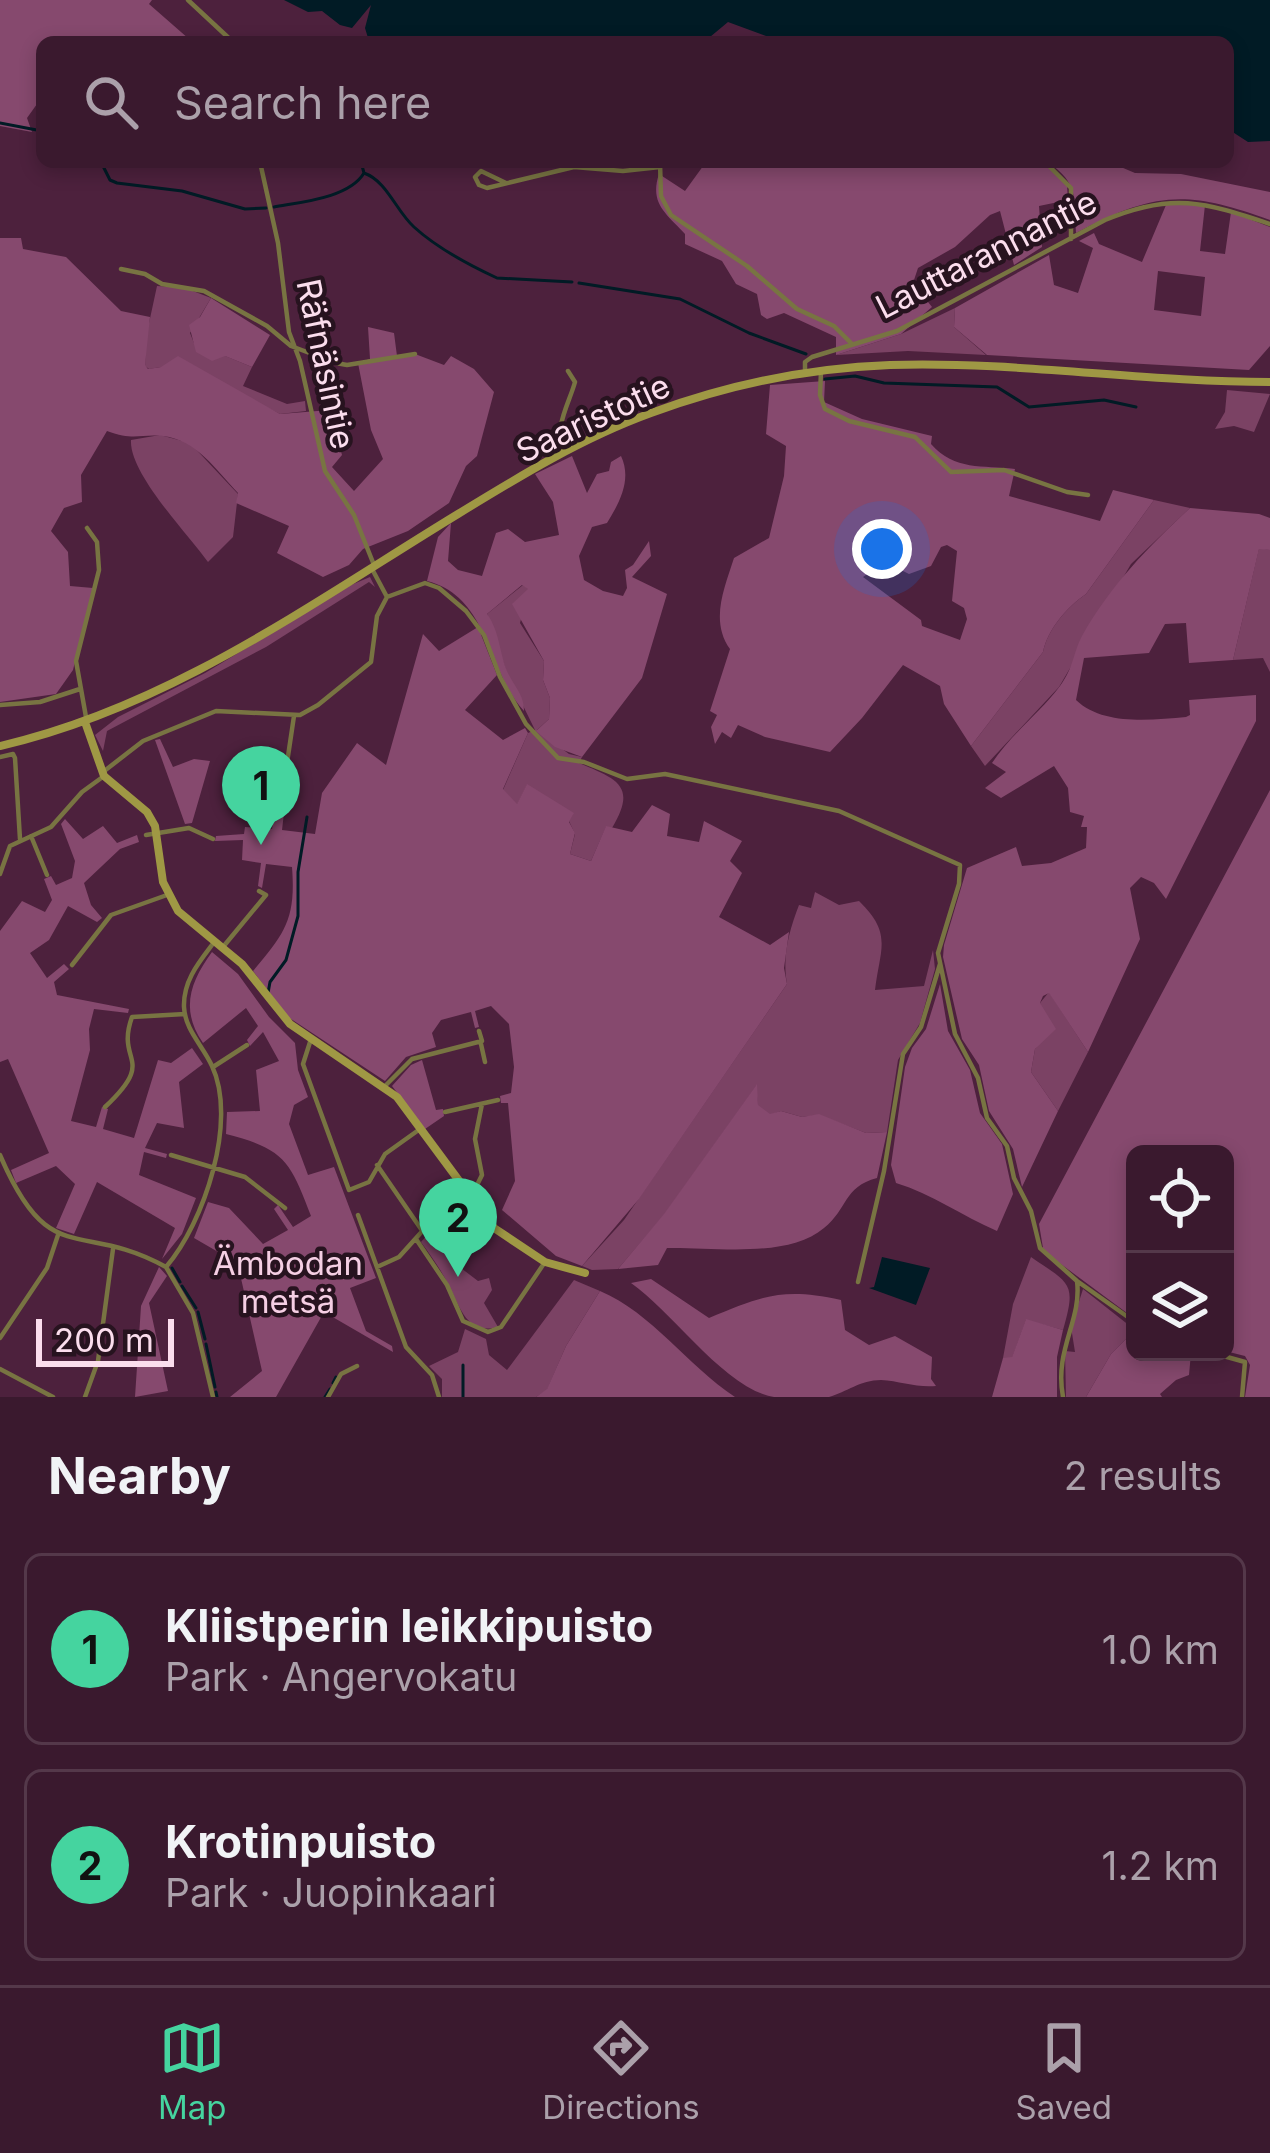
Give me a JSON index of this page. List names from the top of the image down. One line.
{"streets":{"main road":["Saaristotie"],"street":["Lauttarannantie","Räfnäsintie"]},"crossings":[["Lauttarannantie","Saaristotie"],["Räfnäsintie","Saaristotie"]],"parks":["Ämbodan metsä"],"scale_bar":"200 m","page":{"search":"Search here","pins":["1","2"],"scale":"200 m","heading":["Nearby","2 results"],"list":[{"mark":"1","name":"Kliistperin leikkipuisto","note":"Park · Angervokatu","value":"1.0 km"},{"mark":"2","name":"Krotinpuisto","note":"Park · Juopinkaari","value":"1.2 km"}],"nav":["Map","Directions","Saved"]}}
